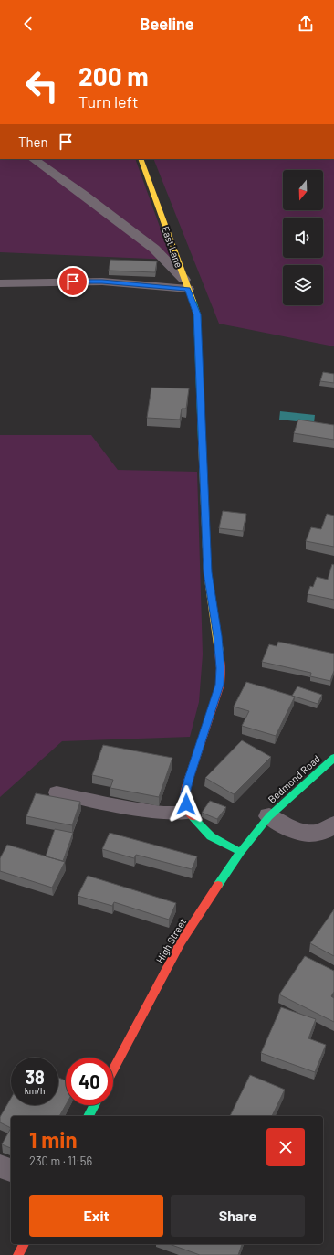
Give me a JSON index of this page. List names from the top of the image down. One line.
{"streets":{"street":["East Lane","Bedmond Road","High Street"]},"crossings":[["East Lane","High Street"],["Bedmond Road","High Street"]],"north":"bottom","page":{"header":"Beeline","turn":["200 m","Turn left"],"then":"Then","speed":"38 km/h","limit":"40","heading":["1 min","230 m · 11:56"],"buttons":["Exit","Share"]}}
